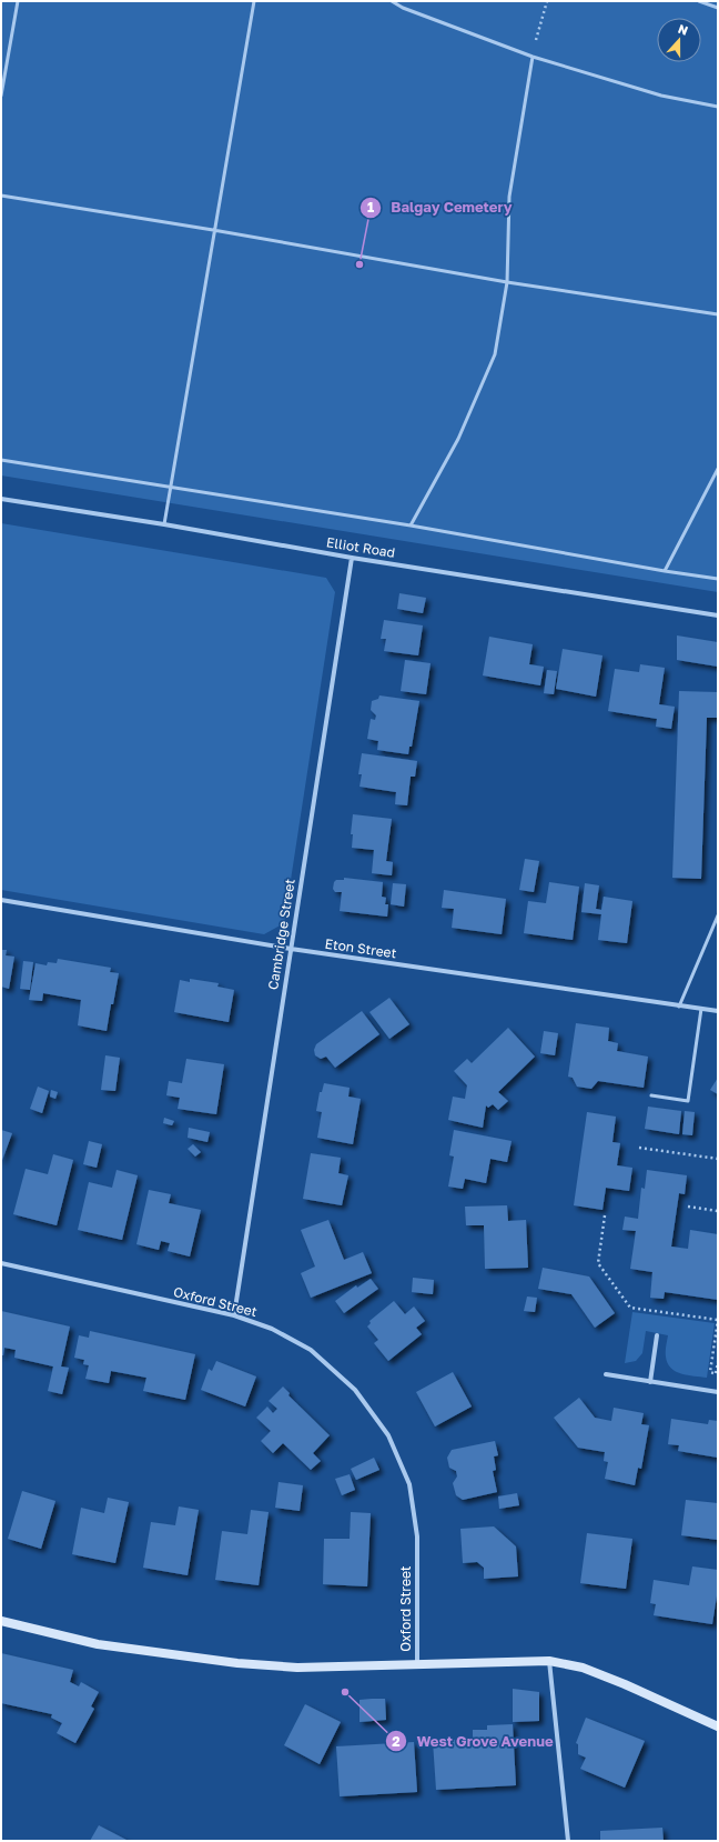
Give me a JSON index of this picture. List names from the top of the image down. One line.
{"streets":{"street":["Elliot Road","Cambridge Street","Eton Street","Oxford Street"]},"crossings":[["Elliot Road","Cambridge Street"],["Cambridge Street","Eton Street"],["Cambridge Street","Oxford Street"]],"places":["Balgay Cemetery","West Grove Avenue"],"north":"top"}
